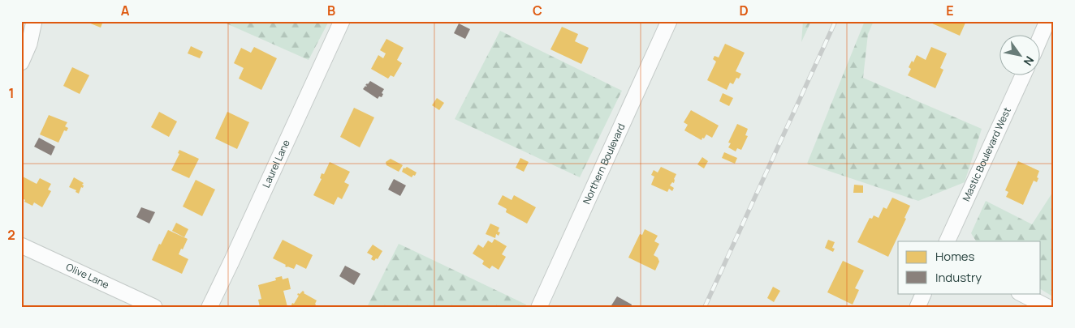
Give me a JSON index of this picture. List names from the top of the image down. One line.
{"streets":{"street":["Mastic Boulevard West","Northern Boulevard","Laurel Lane","Olive Lane"]},"legend":["Homes","Industry"],"north":"bottom right","grid":{"columns":["A","B","C","D","E"],"rows":["1","2"]}}
